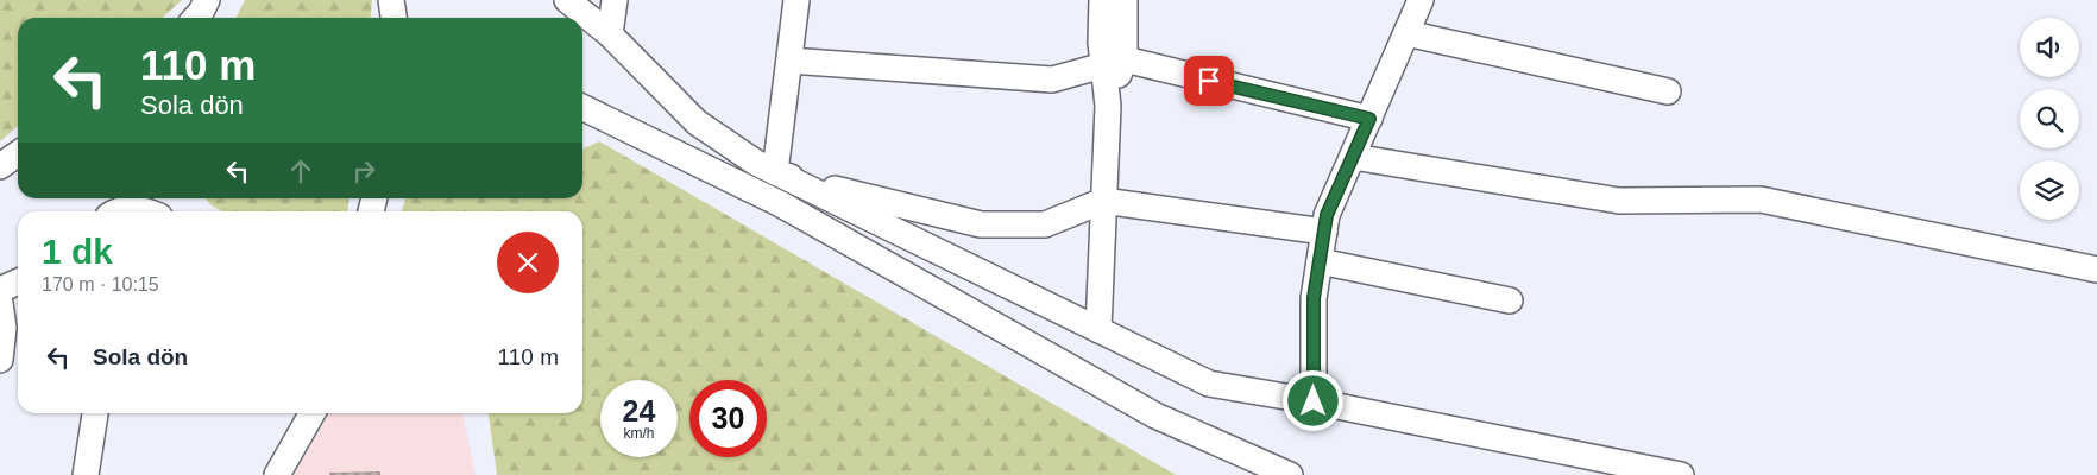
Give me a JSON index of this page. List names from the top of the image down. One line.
{"page":{"turn":["110 m","Sola dön"],"heading":["1 dk","170 m · 10:15"],"list":[{"name":"Sola dön","value":"110 m"}],"speed":"24 km/h","limit":"30"}}
